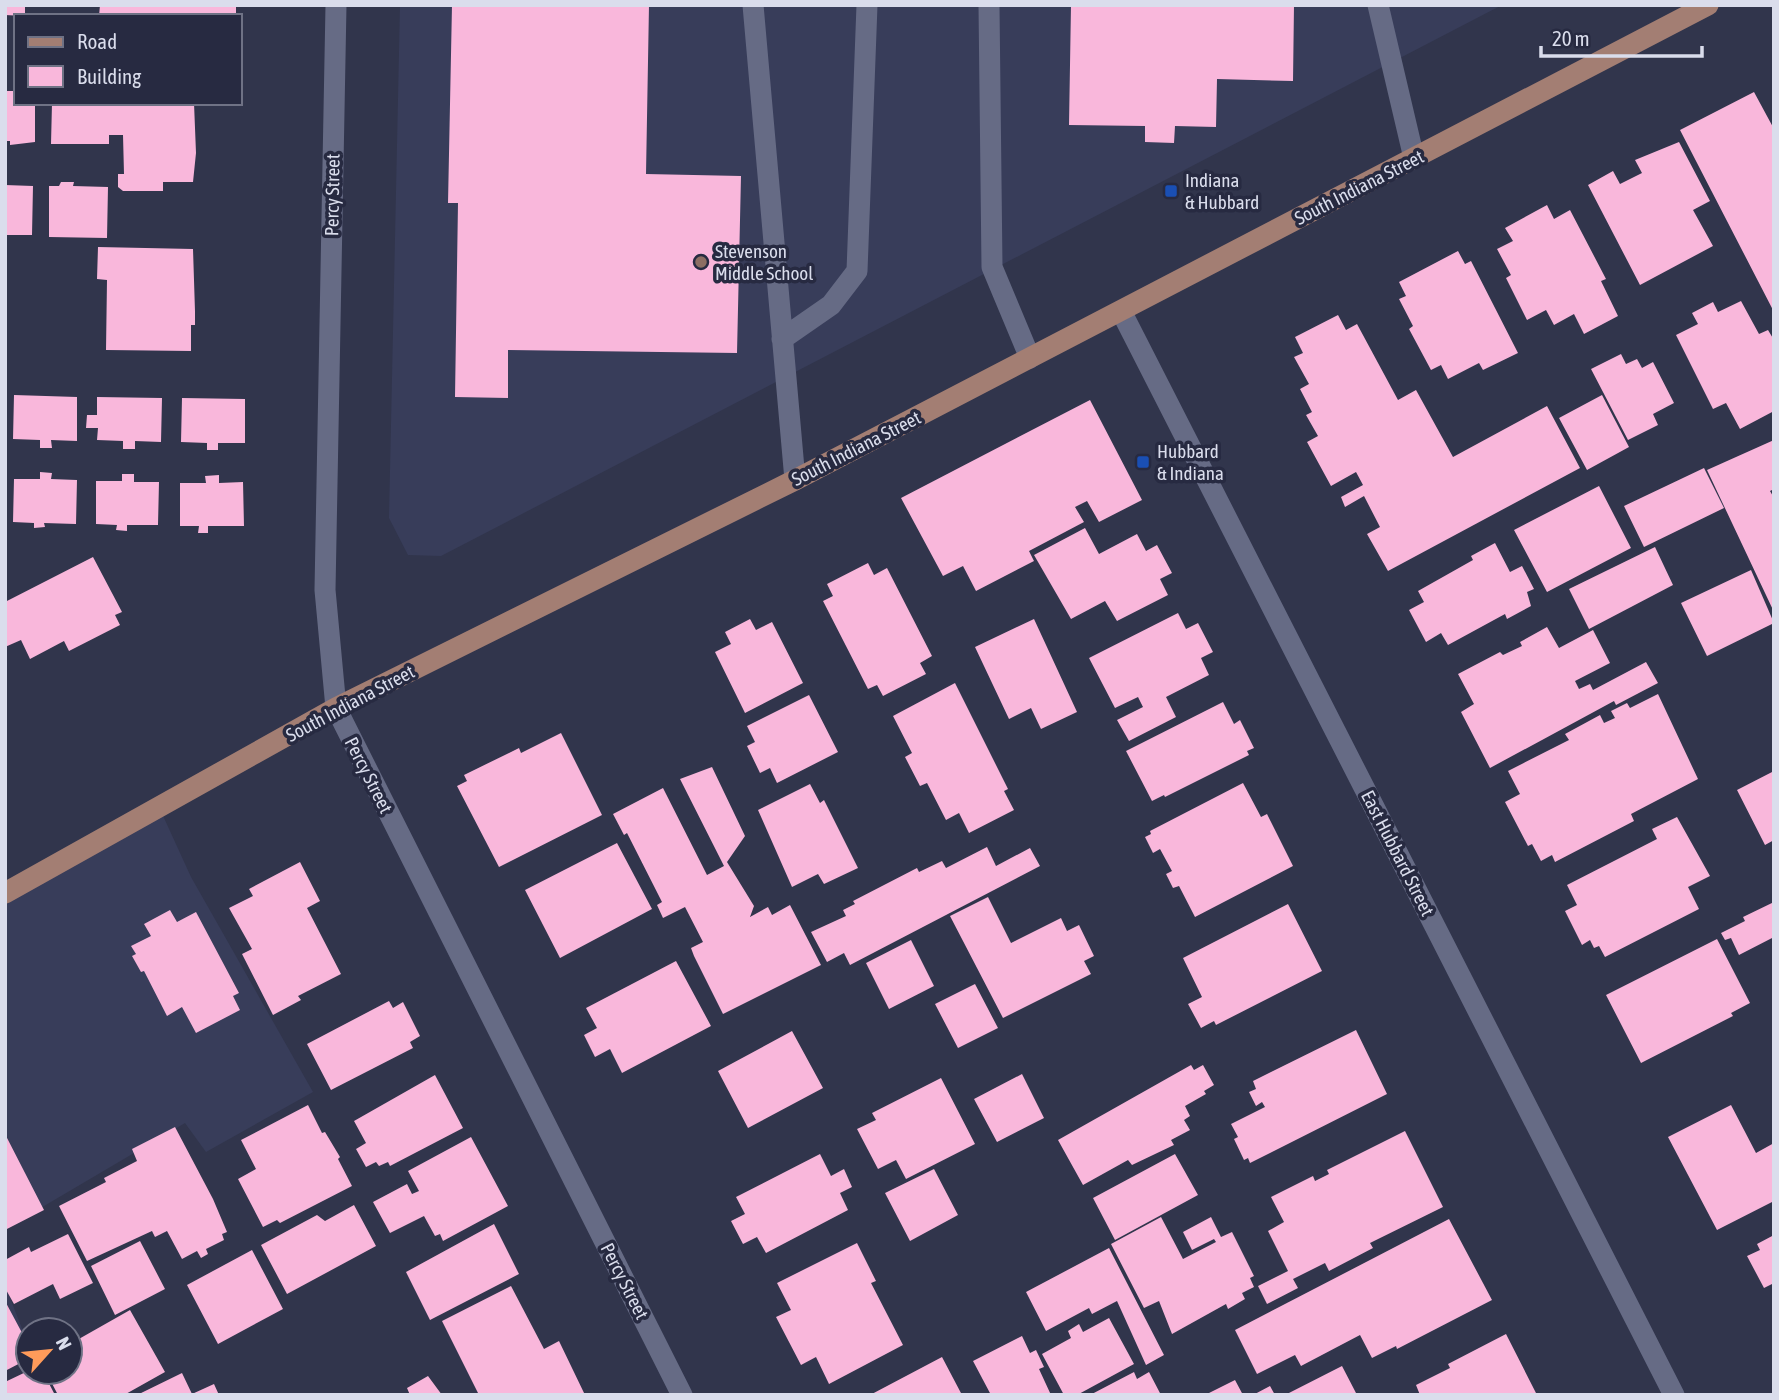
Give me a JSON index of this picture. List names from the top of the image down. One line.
{"streets":{"main road":["South Indiana Street"],"street":["Percy Street","East Hubbard Street"]},"crossings":[["South Indiana Street","Percy Street"],["South Indiana Street","East Hubbard Street"]],"places":{"transit":["Indiana & Hubbard","Hubbard & Indiana"],"other":["Stevenson Middle School"]},"legend":["Road","Building"],"scale_bar":"20 m","north":"top right"}
